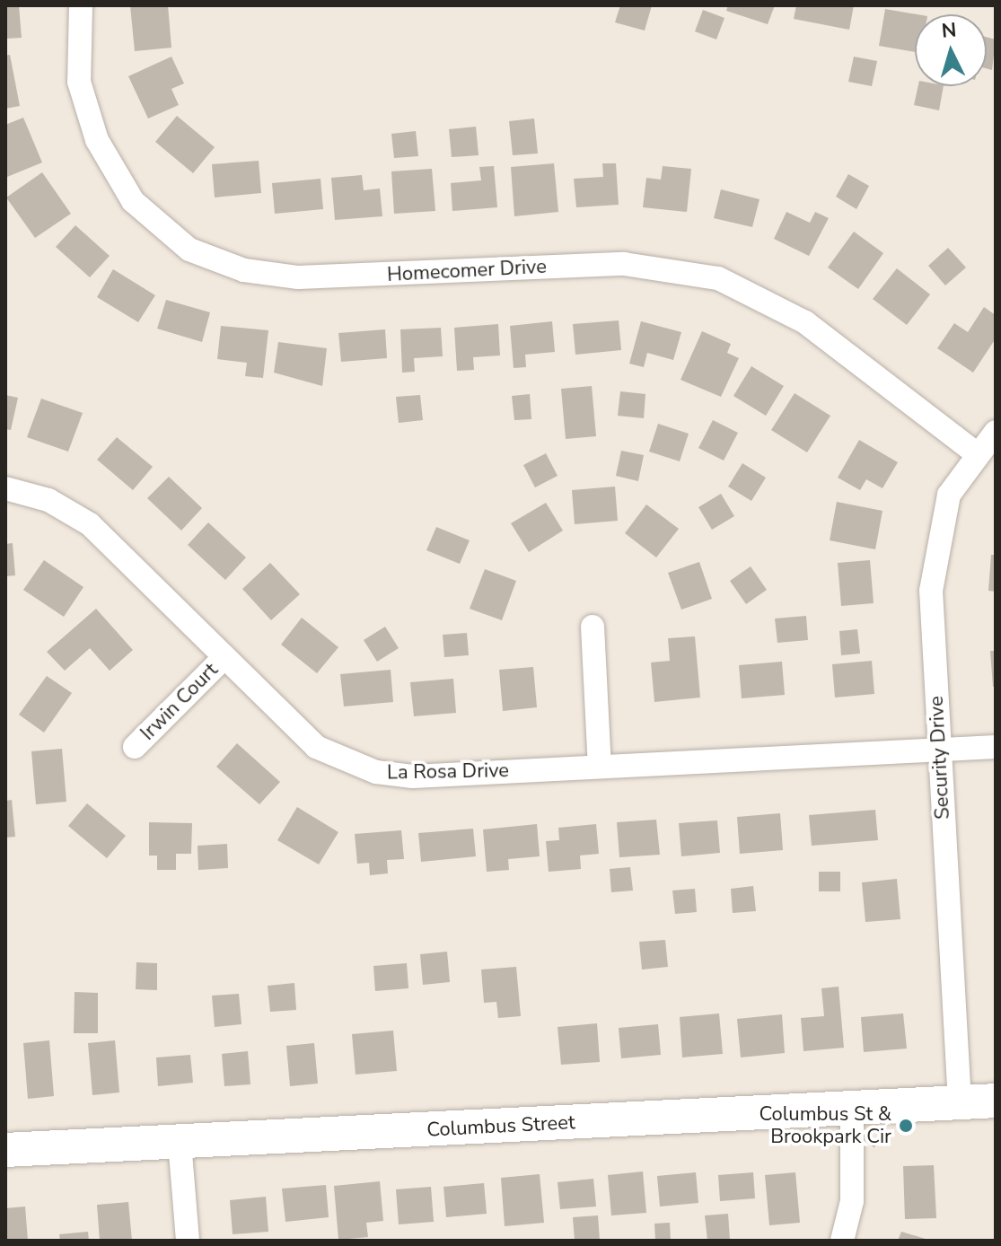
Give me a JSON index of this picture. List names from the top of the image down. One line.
{"streets":{"main road":["Columbus Street"],"street":["Homecomer Drive","Irwin Court","Security Drive","La Rosa Drive"]},"crossings":[["Homecomer Drive","Security Drive"],["Irwin Court","La Rosa Drive"],["Security Drive","La Rosa Drive"],["Security Drive","Columbus Street"]],"places":["Columbus St & Brookpark Cir"],"north":"top"}
